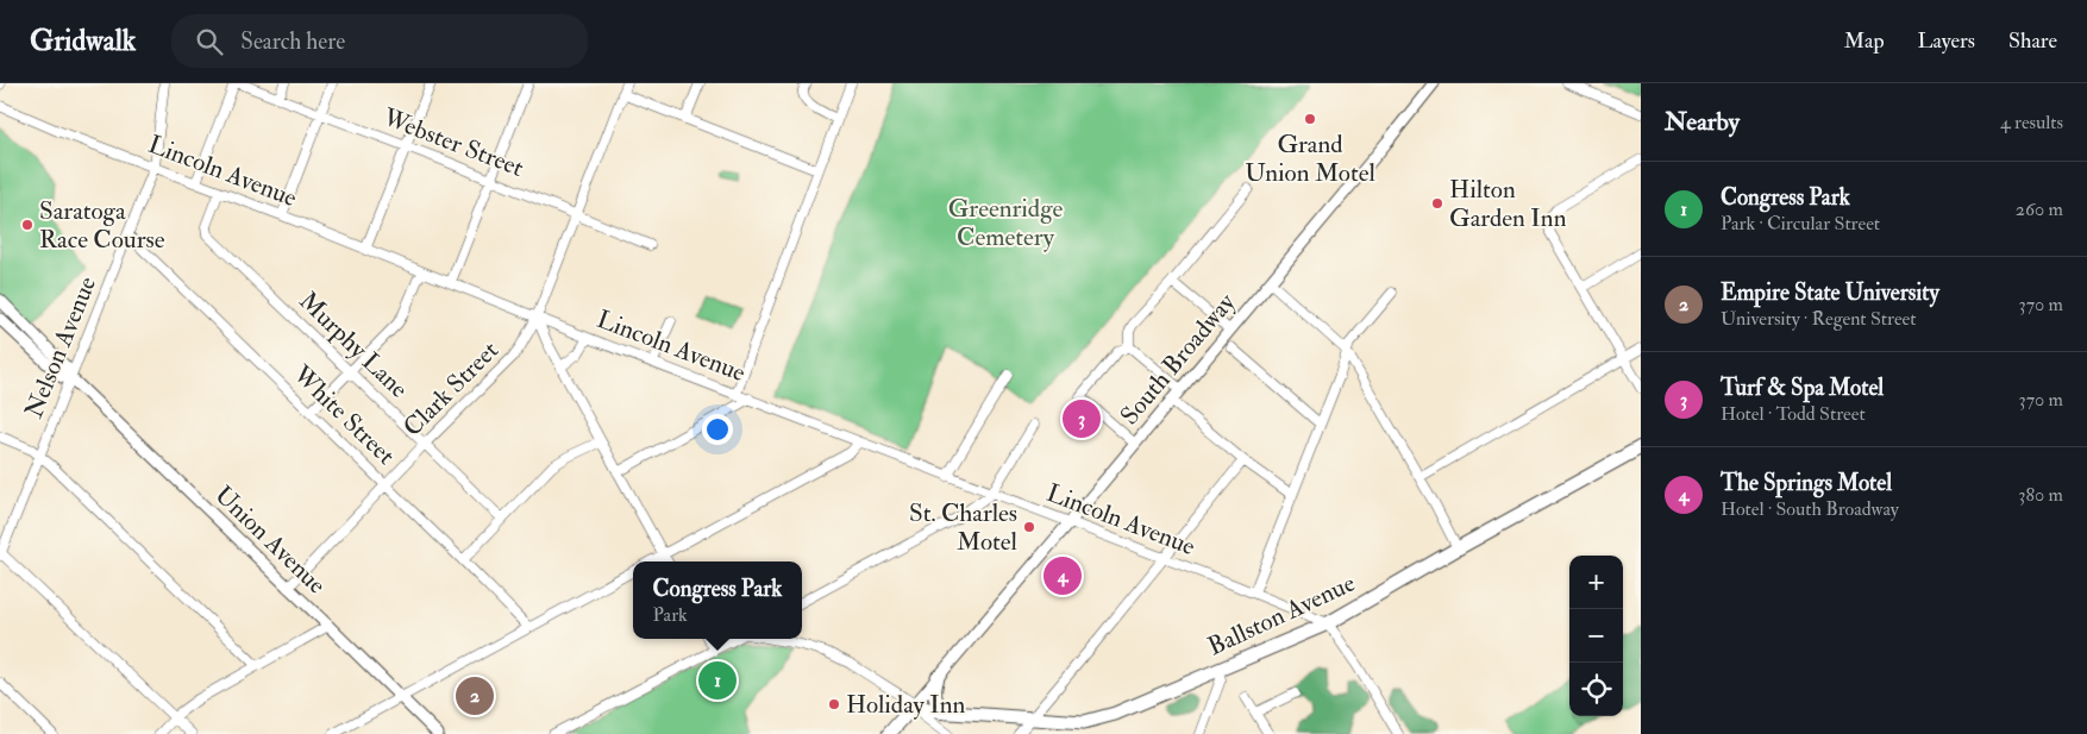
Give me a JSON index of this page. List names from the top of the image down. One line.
{"streets":{"highway":["Ballston Avenue"],"main road":["South Broadway","Union Avenue"],"street":["Webster Street","Lincoln Avenue","Murphy Lane","Nelson Avenue","Clark Street","White Street"]},"crossings":[["Webster Street","Clark Street"],["Lincoln Avenue","Murphy Lane"],["Lincoln Avenue","Nelson Avenue"],["Lincoln Avenue","South Broadway"],["Lincoln Avenue","Clark Street"],["Lincoln Avenue","Ballston Avenue"],["Murphy Lane","Clark Street"],["Nelson Avenue","White Street"],["Nelson Avenue","Union Avenue"],["South Broadway","Ballston Avenue"],["Clark Street","White Street"],["Clark Street","Union Avenue"]],"parks":["Greenridge Cemetery"],"places":["Grand Union Motel","Hilton Garden Inn","Saratoga Race Course","St. Charles Motel","Holiday Inn"],"page":{"header":"Gridwalk","search":"Search here","nav":["Map","Layers","Share"],"heading":["Nearby","4 results"],"list":[{"mark":"1","name":"Congress Park","note":"Park · Circular Street","value":"260 m"},{"mark":"2","name":"Empire State University","note":"University · Regent Street","value":"370 m"},{"mark":"3","name":"Turf & Spa Motel","note":"Hotel · Todd Street","value":"370 m"},{"mark":"4","name":"The Springs Motel","note":"Hotel · South Broadway","value":"380 m"}],"pins":["3","4","1","2"],"map_buttons":["+","−"],"popup":["Congress Park","Park"]}}
